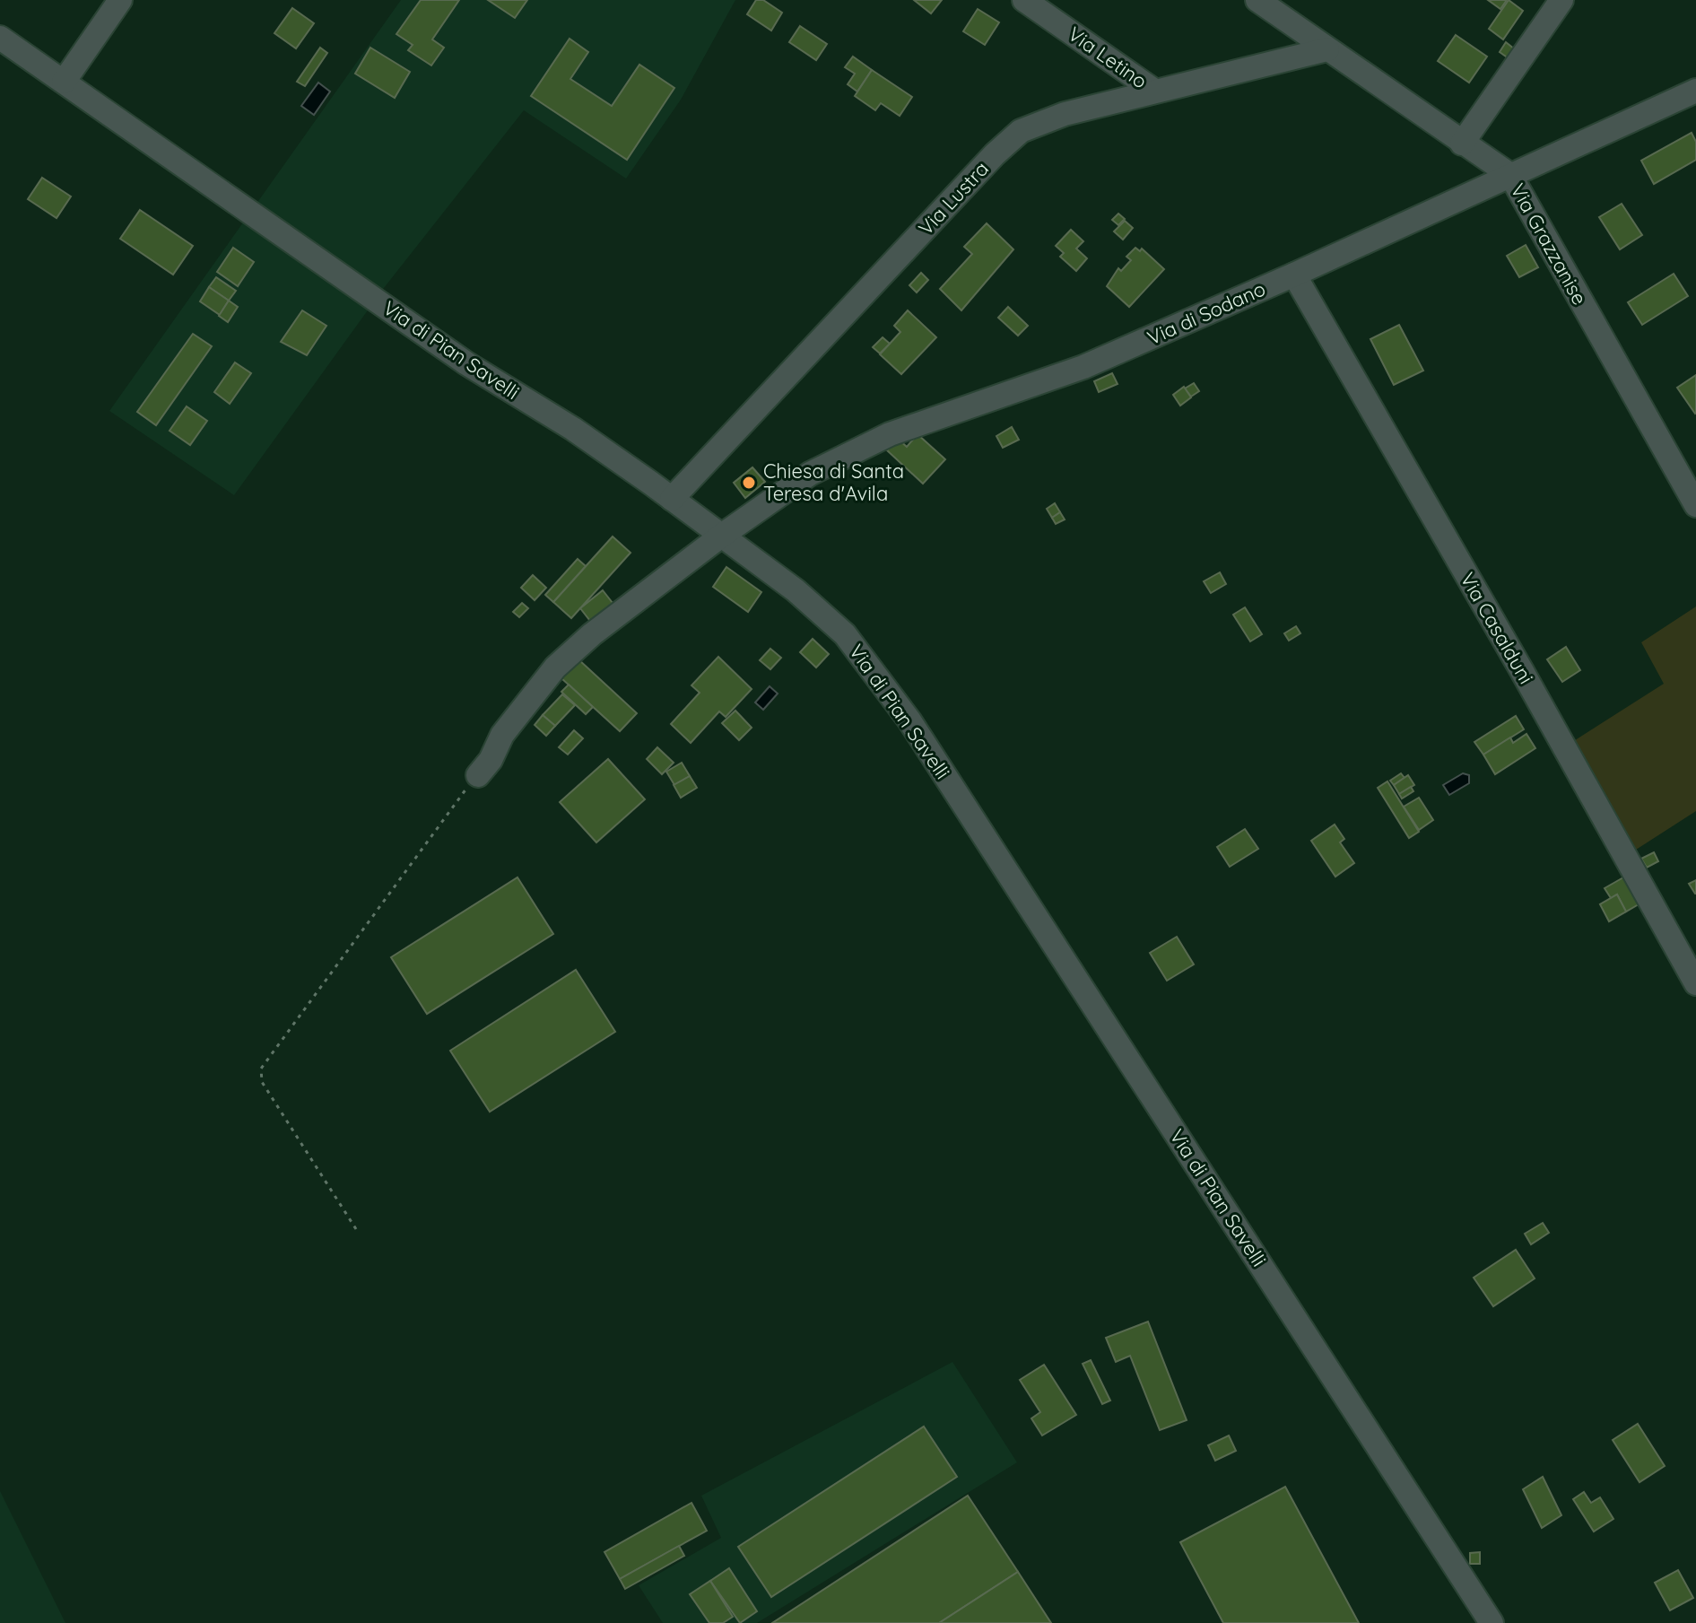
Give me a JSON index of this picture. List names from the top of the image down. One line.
{"streets":{"street":["Via Letino","Via Lustra","Via Grazzanise","Via di Sodano","Via di Pian Savelli","Via Casalduni"]},"crossings":[["Via Letino","Via Lustra"],["Via Lustra","Via Grazzanise"],["Via Lustra","Via di Pian Savelli"],["Via Grazzanise","Via di Sodano"],["Via di Sodano","Via di Pian Savelli"],["Via di Sodano","Via Casalduni"]],"places":["Chiesa di Santa Teresa d'Avila"]}
